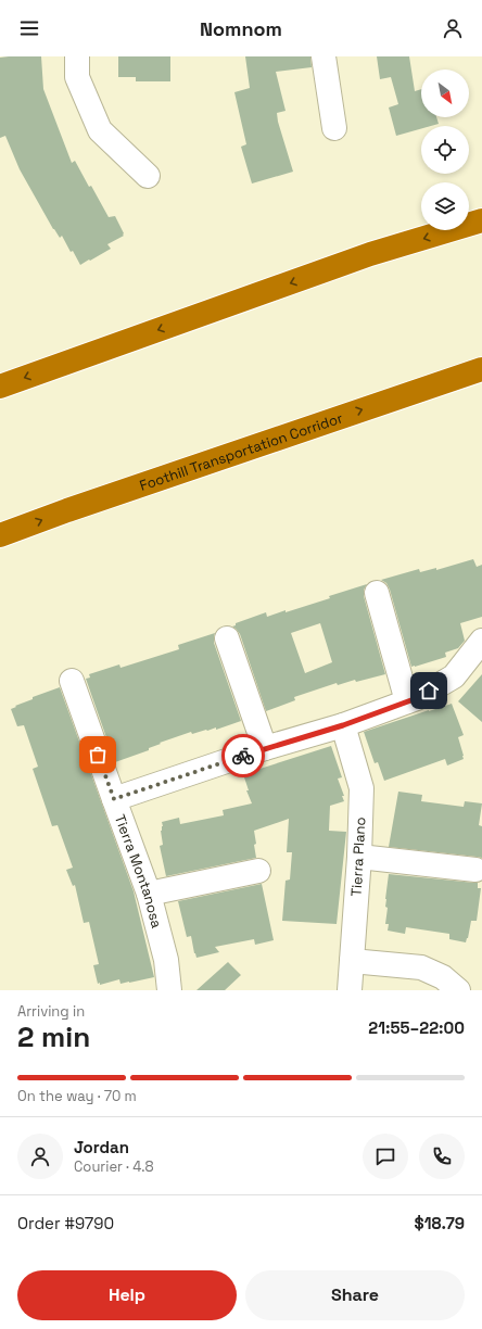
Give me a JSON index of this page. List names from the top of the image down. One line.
{"streets":{"highway":["Foothill Transportation Corridor"],"street":["Tierra Plano","Tierra Montanosa"]},"north":"bottom right","page":{"header":"Nomnom","heading":["2 min","Arriving in","21:55–22:00"],"panel":["Jordan","Courier · 4.8","Order #9790","$18.79"],"bar":"On the way · 70 m","buttons":["Help","Share"]}}
